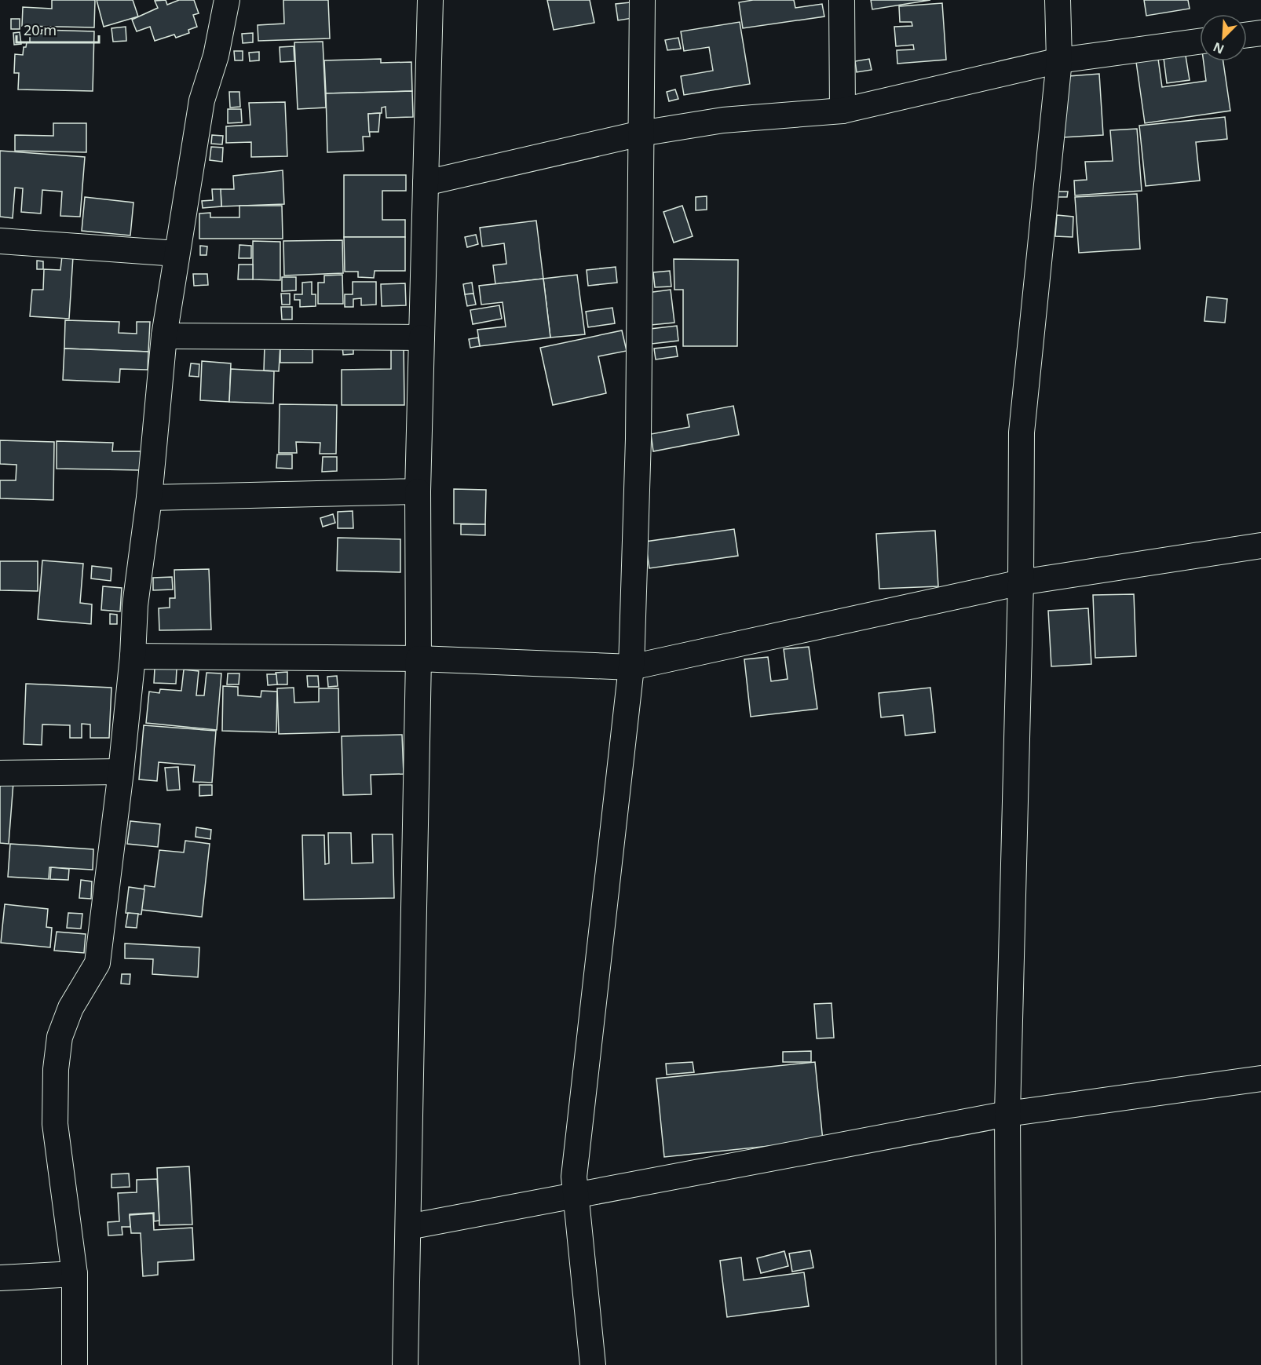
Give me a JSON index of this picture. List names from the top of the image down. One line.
{"scale_bar":"20 m","north":"bottom left"}
